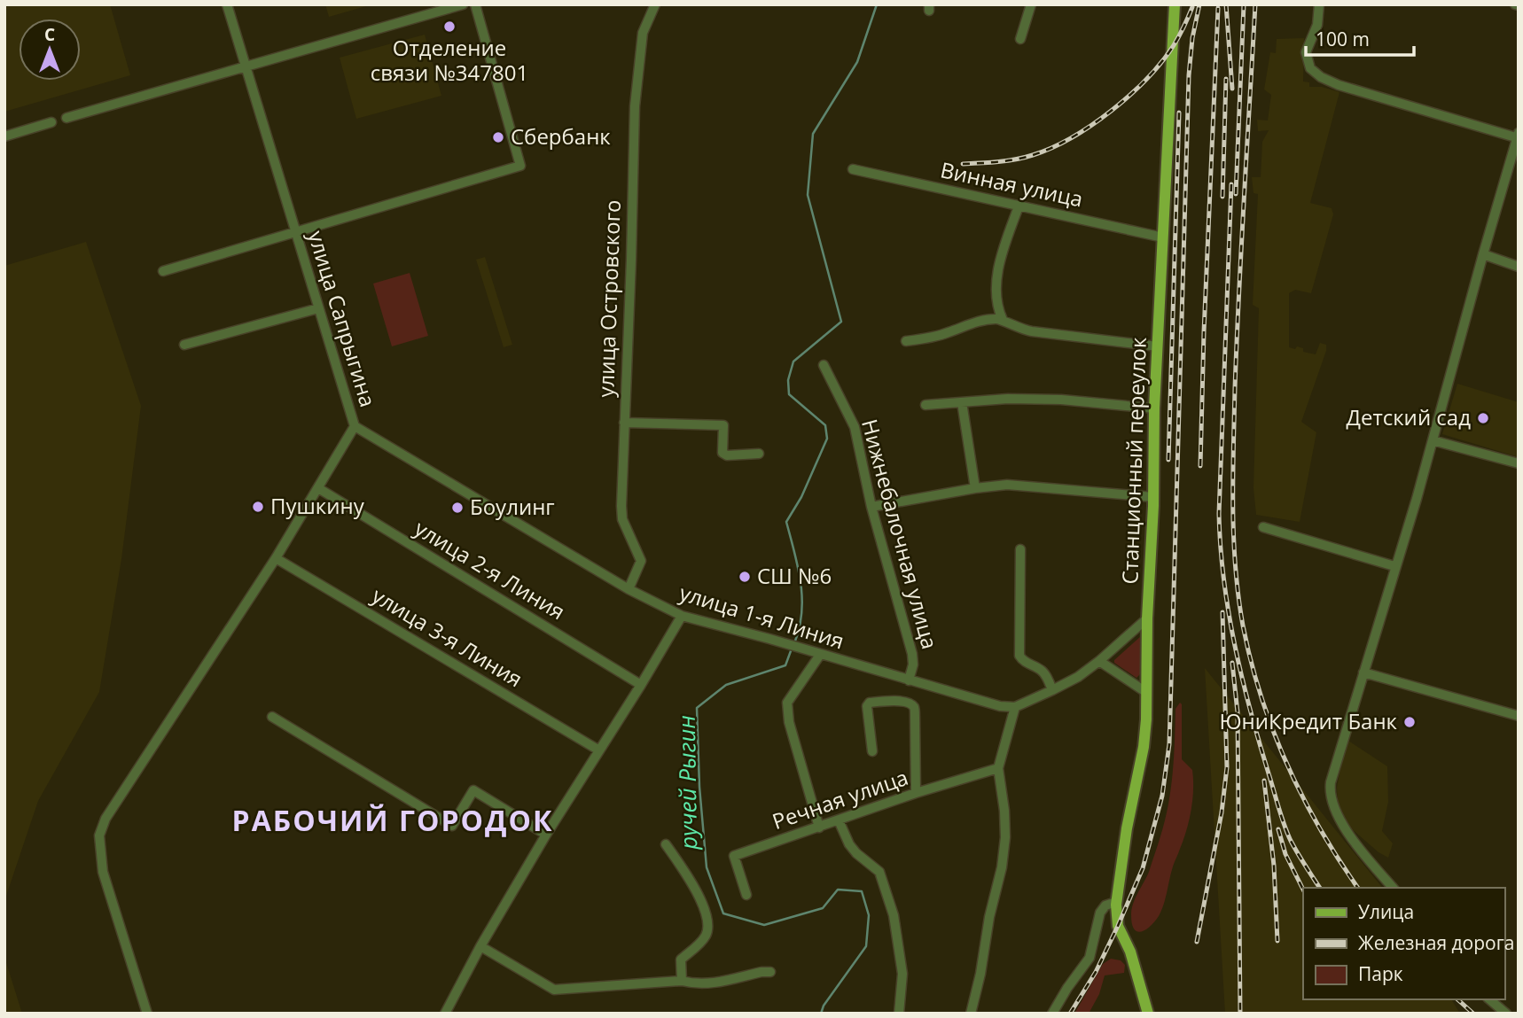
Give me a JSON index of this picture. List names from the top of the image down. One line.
{"streets":{"main road":["Станционный переулок"],"street":["Винная улица","улица Островского","улица Сапрыгина","Нижнебалочная улица","улица 2-я Линия","улица 1-я Линия","улица 3-я Линия","Речная улица"]},"crossings":[["Винная улица","Станционный переулок"],["улица Островского","улица 1-я Линия"],["улица Сапрыгина","улица 2-я Линия"],["улица Сапрыгина","улица 1-я Линия"],["улица Сапрыгина","улица 3-я Линия"],["Нижнебалочная улица","улица 1-я Линия"]],"districts":["РАБОЧИЙ ГОРОДОК"],"water":["ручей Рыгин"],"places":["Отделение связи №347801","Сбербанк","Детский сад","Пушкину","Боулинг","СШ №6","ЮниКредит Банк"],"legend":["Улица","Железная дорога","Парк"],"scale_bar":"100 m","north":"top"}
